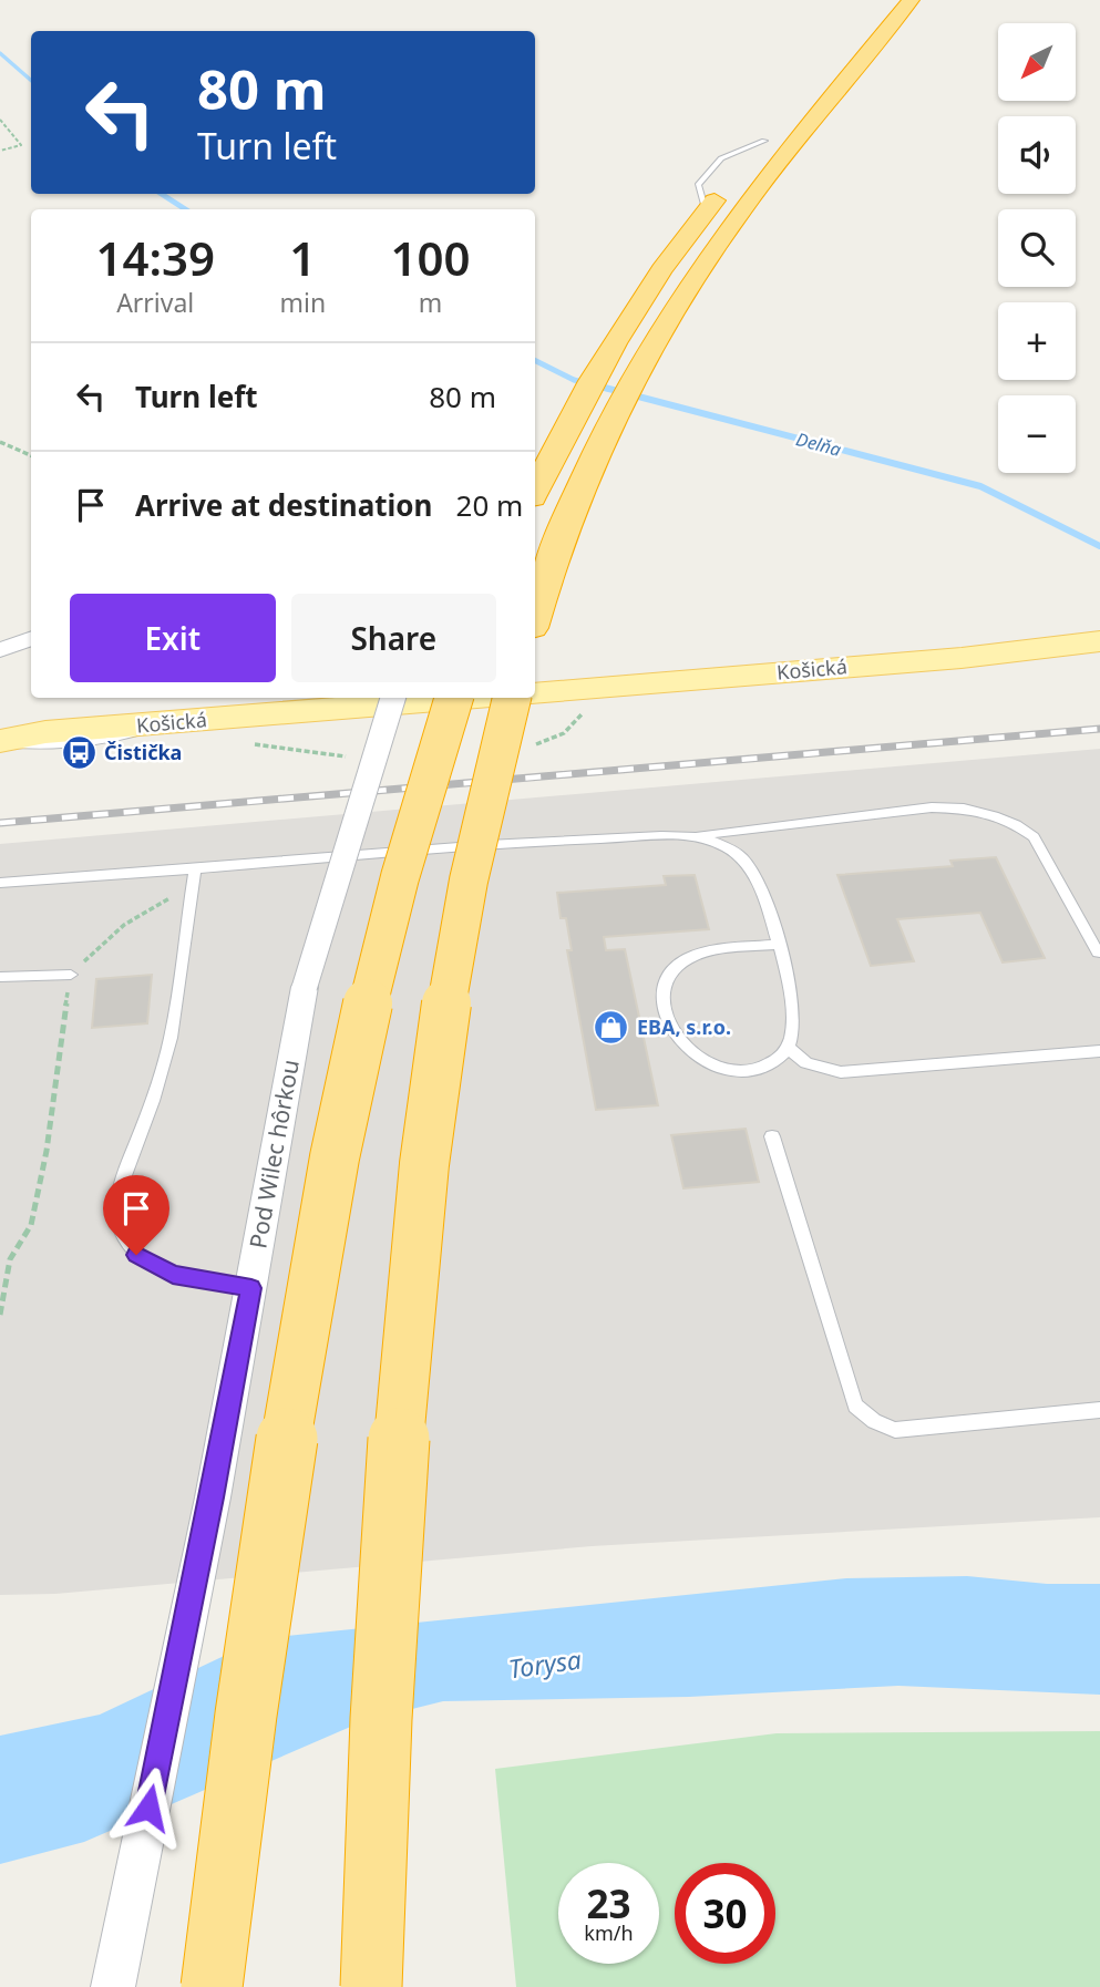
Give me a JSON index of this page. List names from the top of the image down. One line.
{"streets":{"main road":["Košická"],"street":["Pod Wilec hôrkou"]},"water":["Delňa","Torysa"],"places":{"bus stop":["Čistička"],"shop":["EBA, s.r.o."]},"north":"bottom left","page":{"map_buttons":["+","−"],"turn":["80 m","Turn left"],"eta":["14:39","Arrival","1","min","100","m"],"list":[{"name":"Turn left","value":"80 m"},{"name":"Arrive at destination","value":"20 m"}],"buttons":["Exit","Share"],"speed":"23 km/h","limit":"30"}}
